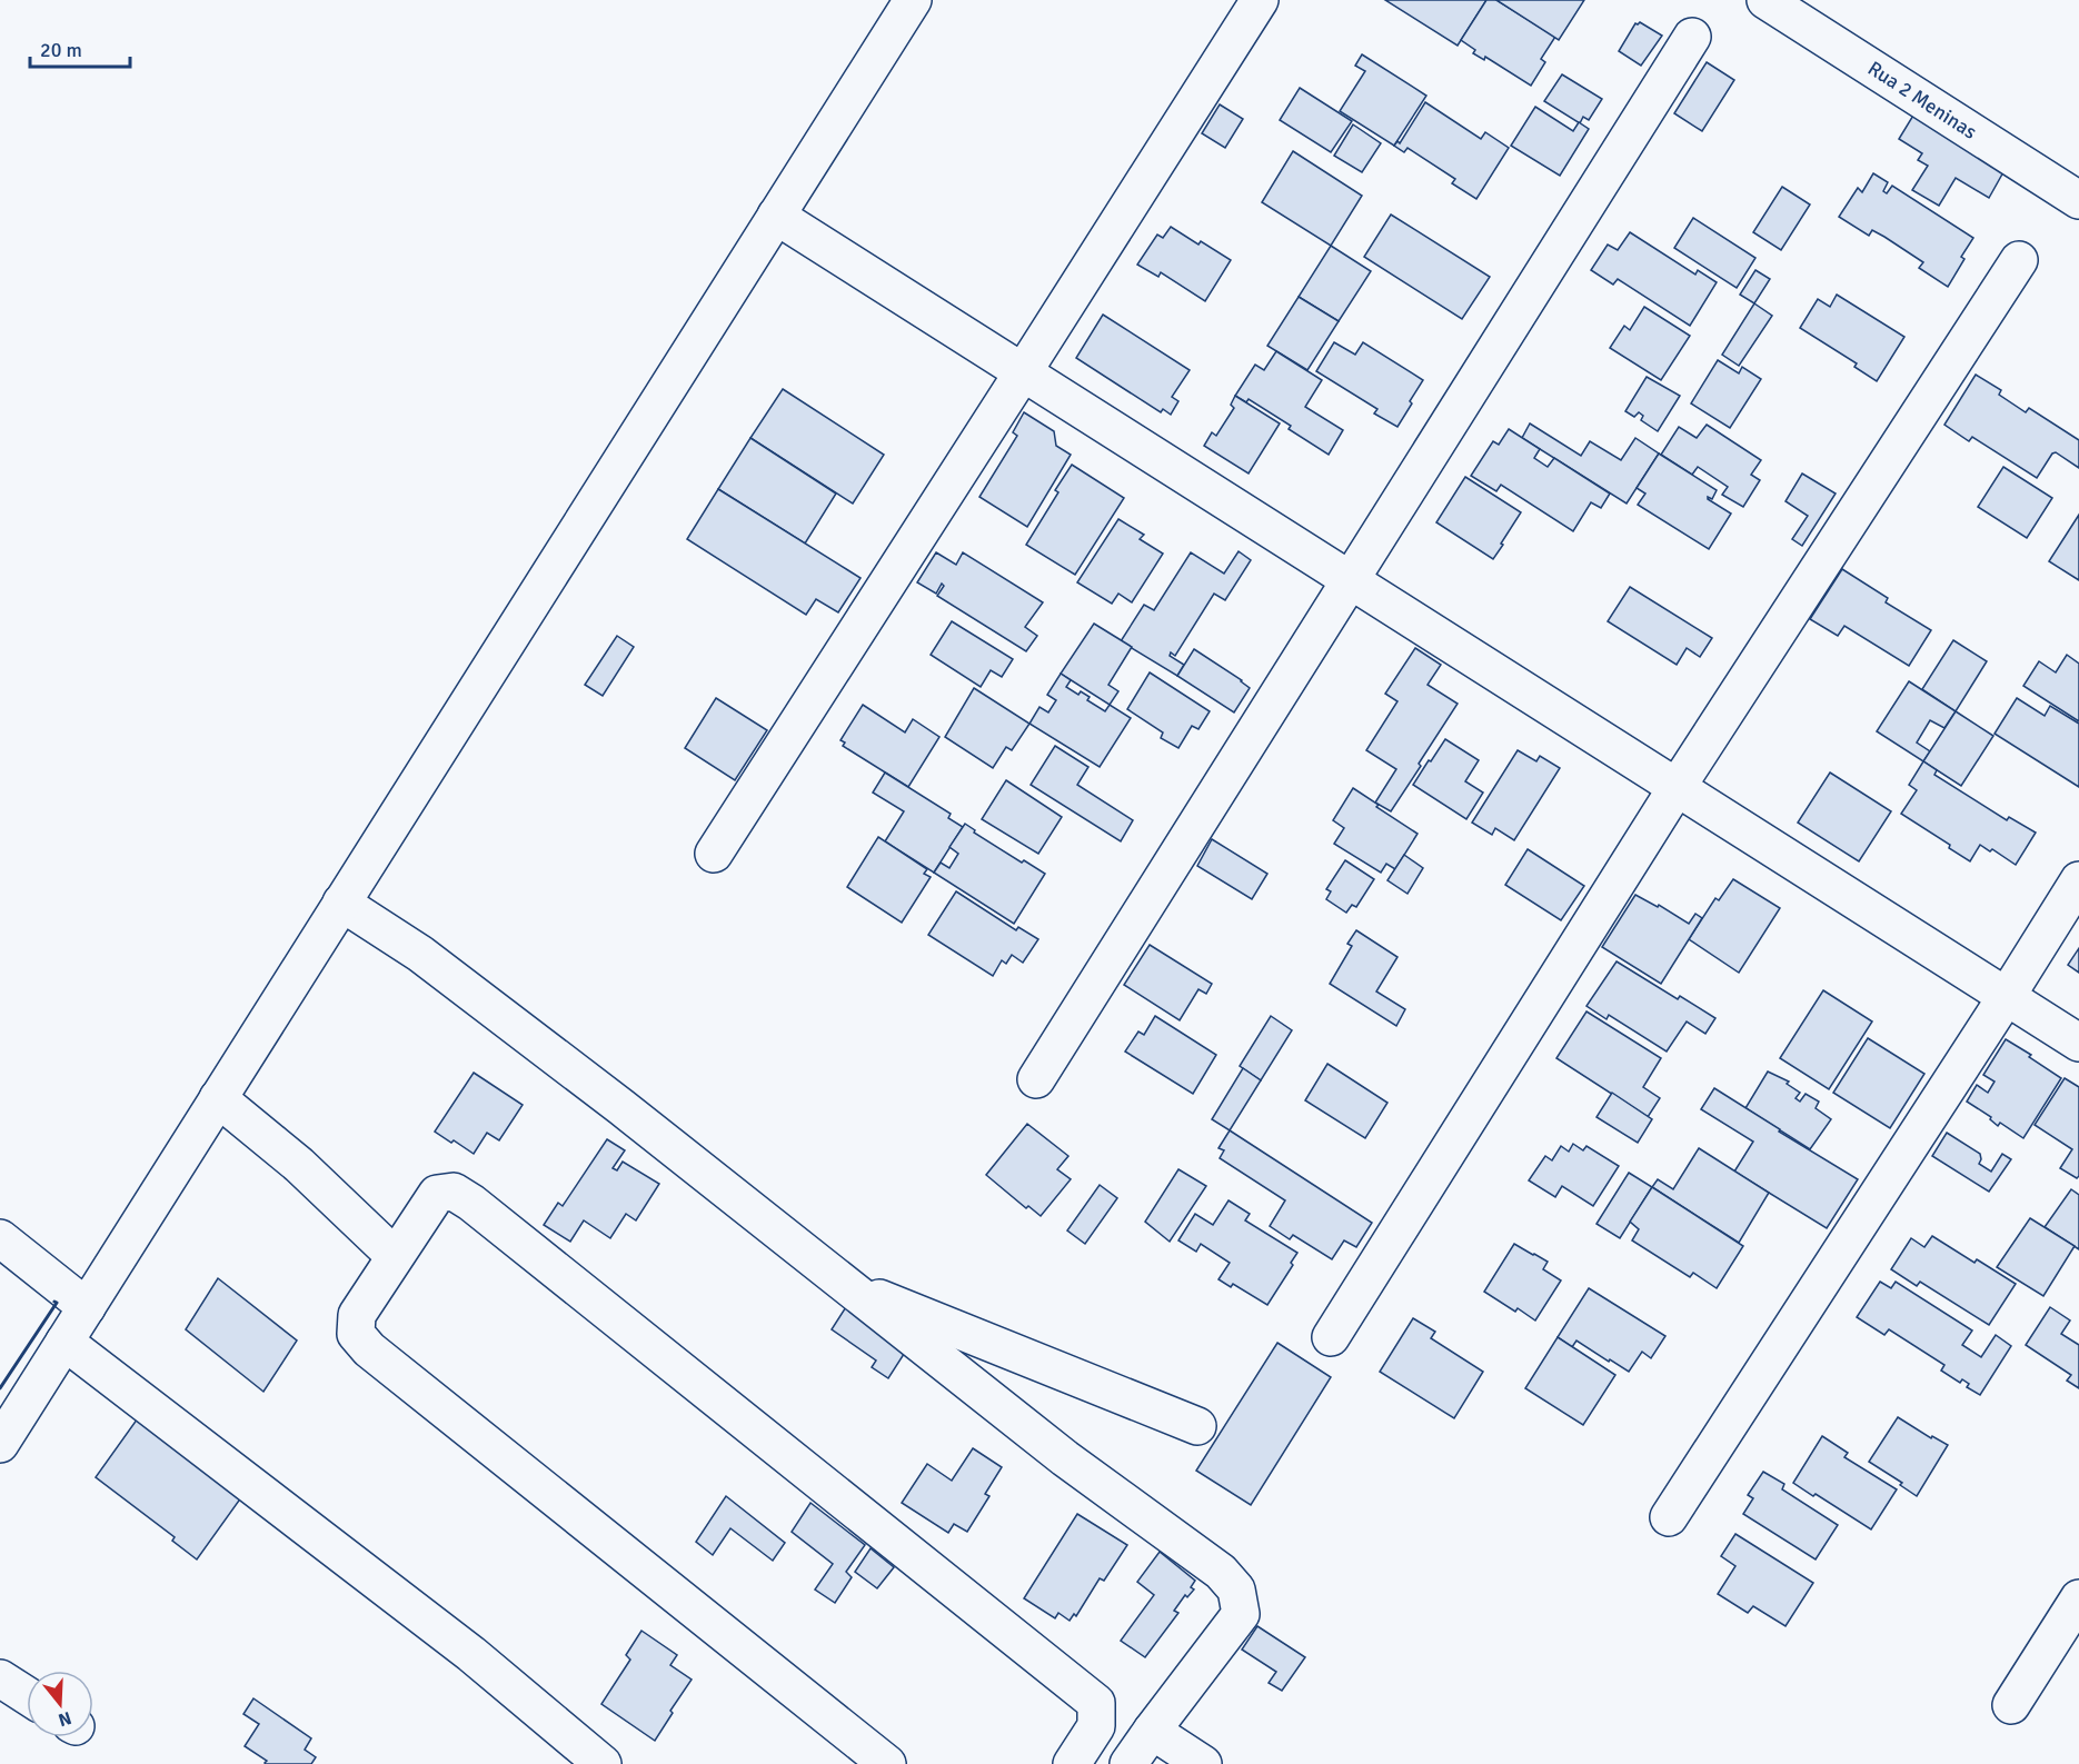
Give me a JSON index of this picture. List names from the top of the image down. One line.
{"streets":{"street":["Rua 2 Meninas"]},"scale_bar":"20 m","north":"bottom"}
